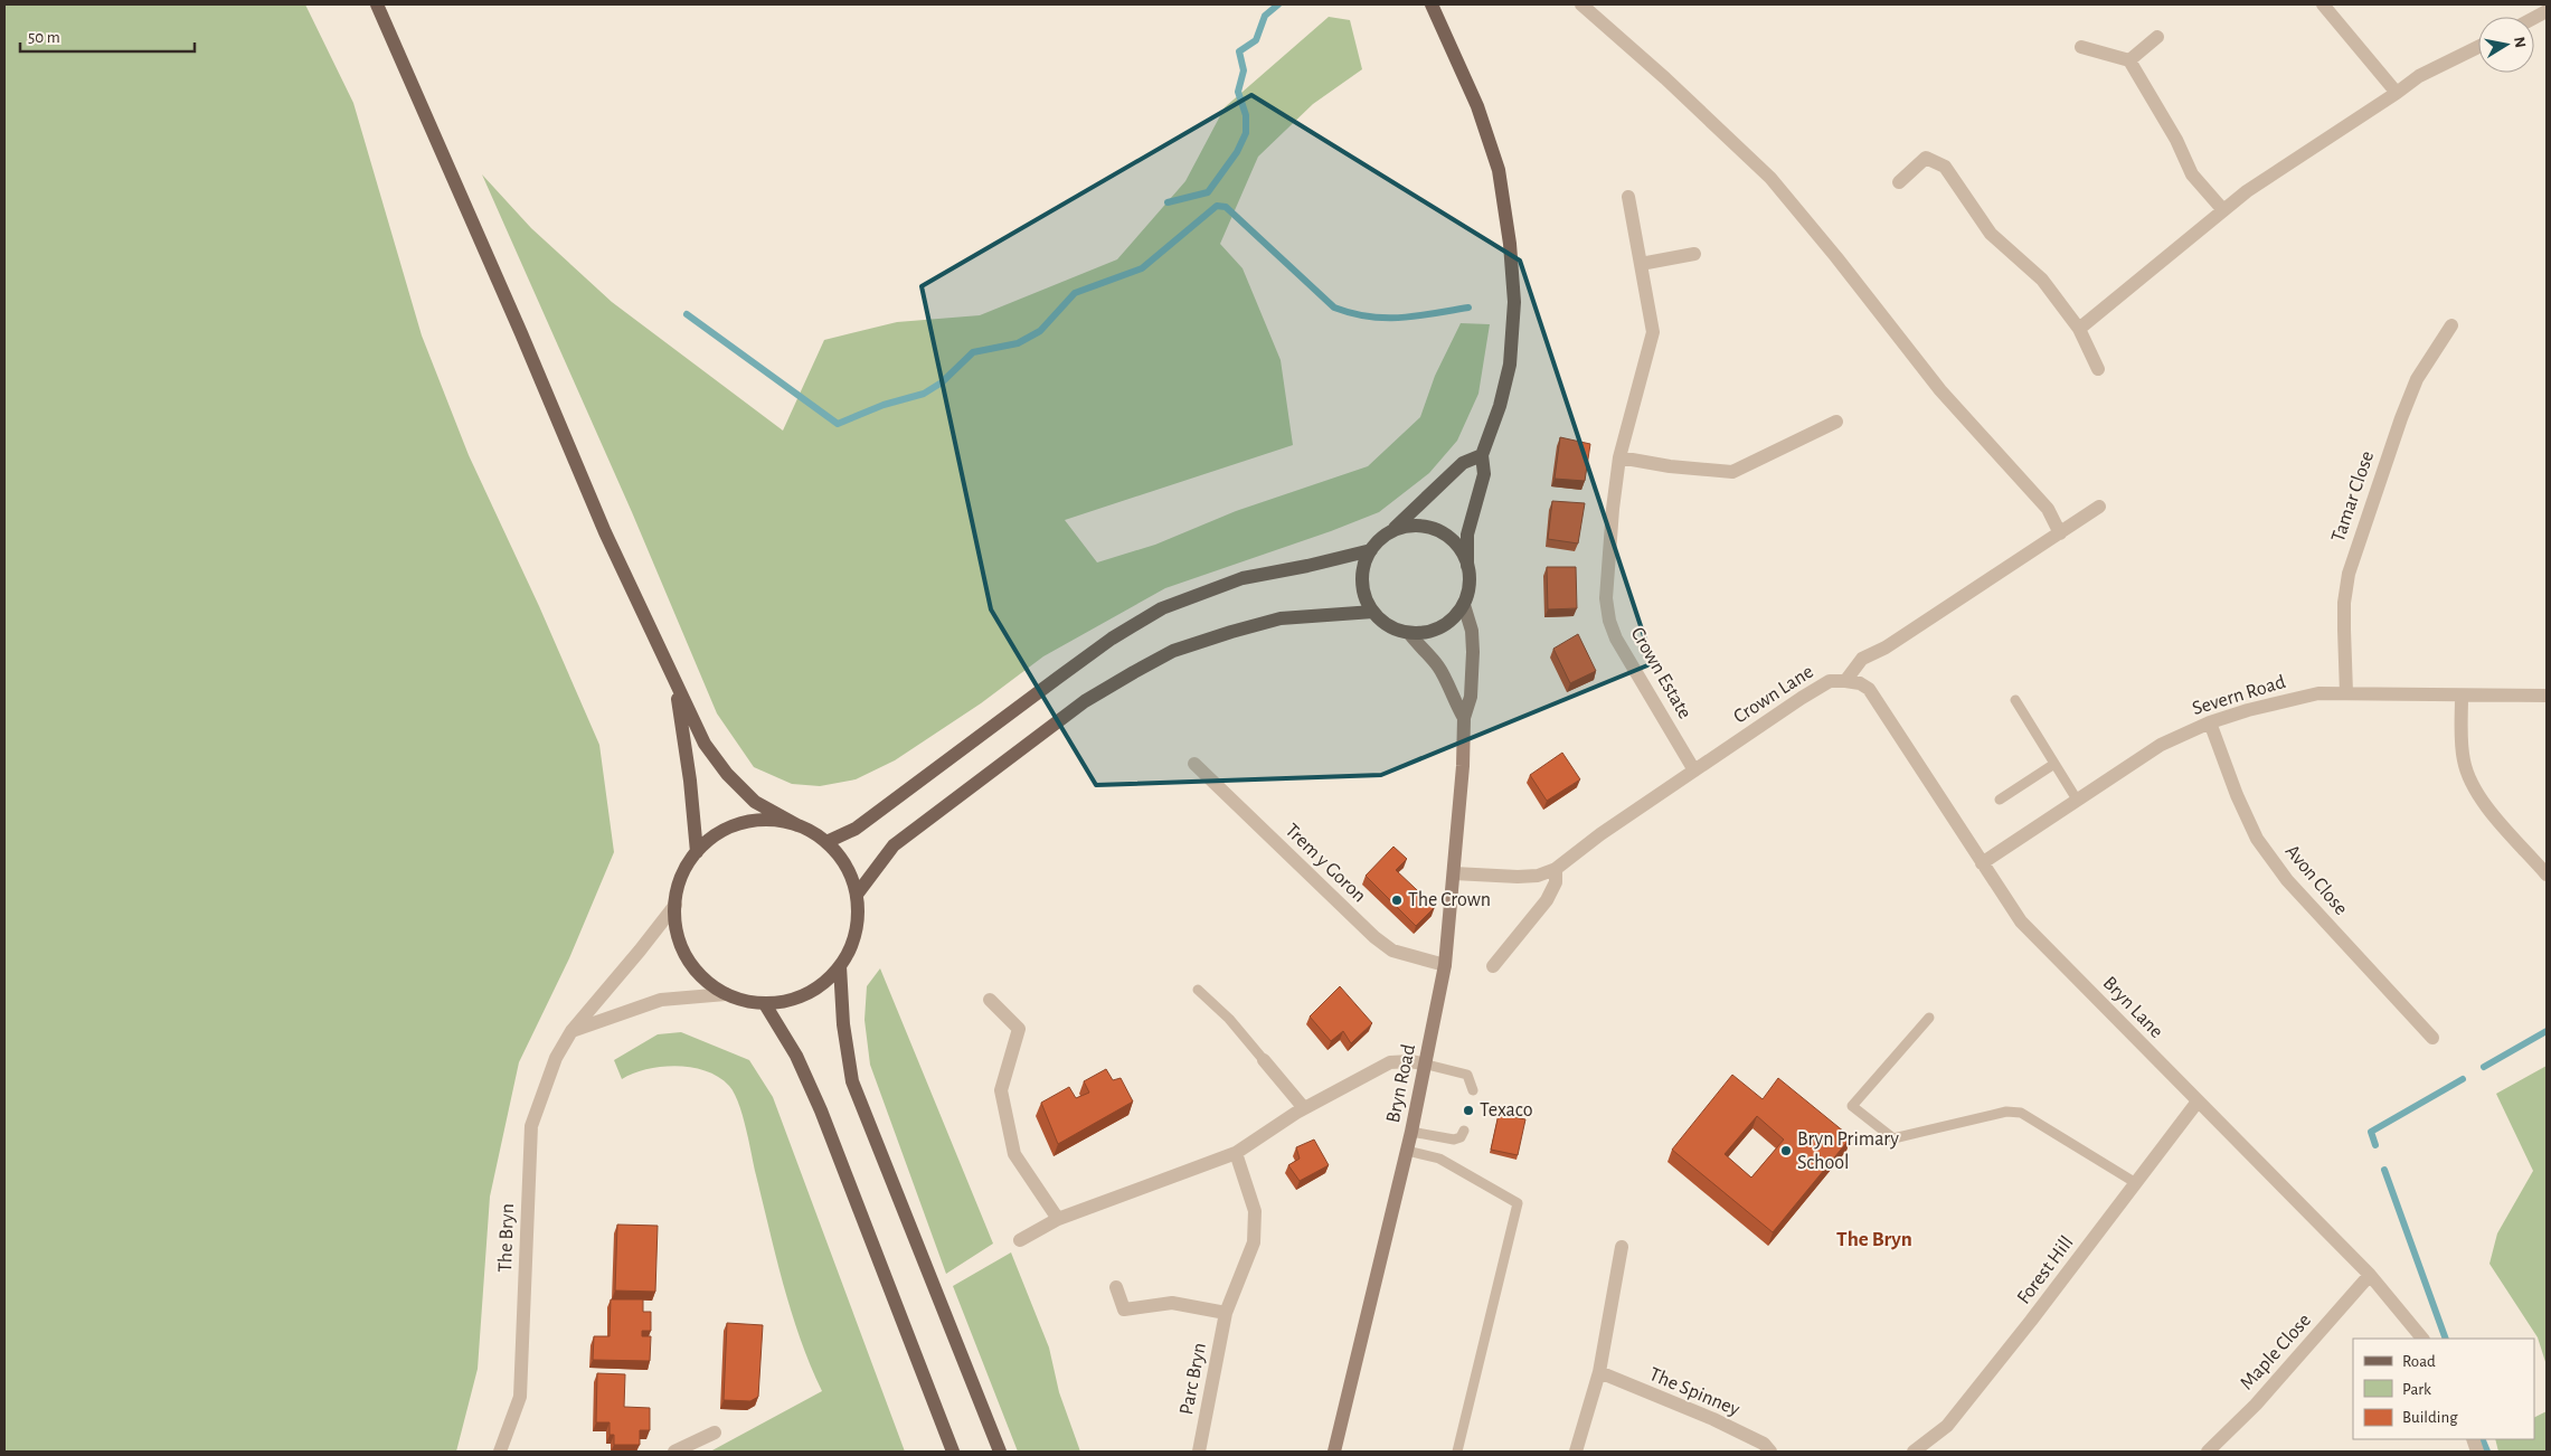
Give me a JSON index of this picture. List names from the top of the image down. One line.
{"streets":{"street":["Tamar Close","Crown Estate","Crown Lane","Severn Road","Trem y Goron","Avon Close","Bryn Lane","Bryn Road","The Bryn","Forest Hill","Maple Close","Parc Bryn","The Spinney"]},"crossings":[["Tamar Close","Severn Road"],["Crown Estate","Crown Lane"],["Crown Lane","Bryn Lane"],["Crown Lane","Bryn Road"],["Severn Road","Avon Close"],["Severn Road","Bryn Lane"],["Trem y Goron","Bryn Road"],["Bryn Lane","Forest Hill"],["Bryn Lane","Maple Close"]],"districts":["The Bryn"],"places":["The Crown","Texaco","Bryn Primary School"],"legend":["Road","Park","Building"],"scale_bar":"50 m","north":"right"}
